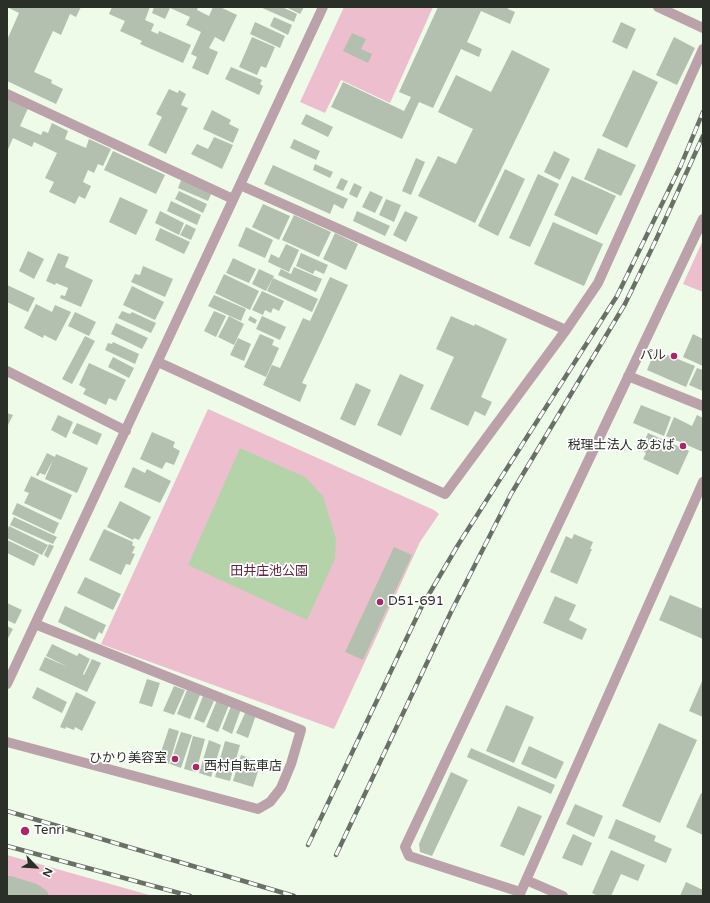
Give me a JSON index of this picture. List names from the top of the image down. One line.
{"parks":["田井庄池公園"],"places":["パル","税理士法人 あおば","D51-691","ひかり美容室","西村自転車店","Tenri"],"north":"bottom right"}
